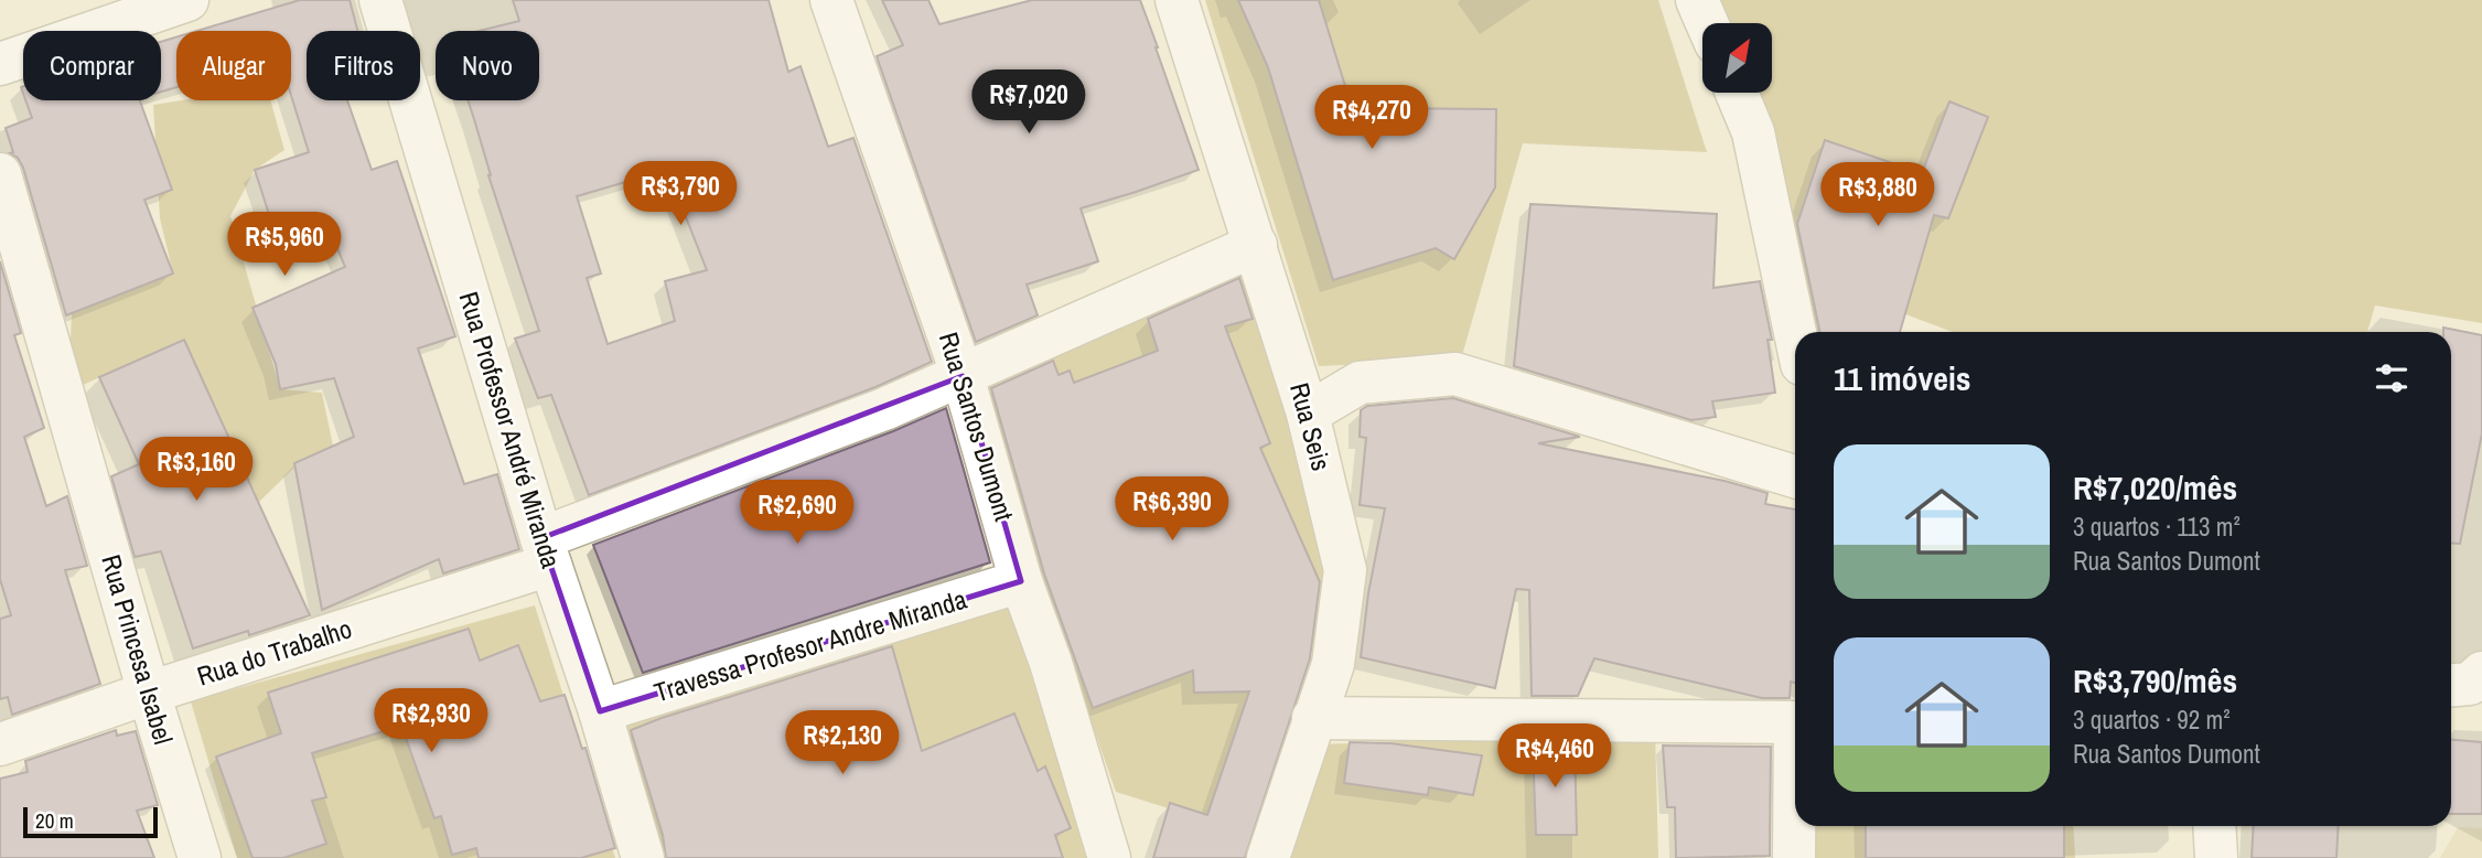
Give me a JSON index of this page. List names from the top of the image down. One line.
{"streets":{"street":["Rua Santos Dumont","Rua Seis","Rua Professor André Miranda","Travessa Profesor Andre Miranda","Rua Princesa Isabel","Rua do Trabalho"]},"crossings":[["Rua Santos Dumont","Travessa Profesor Andre Miranda"],["Rua Santos Dumont","Rua do Trabalho"],["Rua Seis","Rua do Trabalho"],["Rua Professor André Miranda","Travessa Profesor Andre Miranda"],["Rua Professor André Miranda","Rua do Trabalho"],["Rua Princesa Isabel","Rua do Trabalho"]],"scale_bar":"20 m","north":"top right","page":{"chip":["Comprar","Alugar","Filtros","Novo"],"price":["R$7,020","R$4,270","R$3,790","R$3,880","R$5,960","R$3,160","R$6,390","R$2,690","R$2,930","R$2,130","R$4,460"],"heading":"11 imóveis","list":[{"name":"R$7,020/mês","note":"3 quartos · 113 m² · Rua Santos Dumont"},{"name":"R$3,790/mês","note":"3 quartos · 92 m² · Rua Santos Dumont"}],"scale":"20 m"}}
